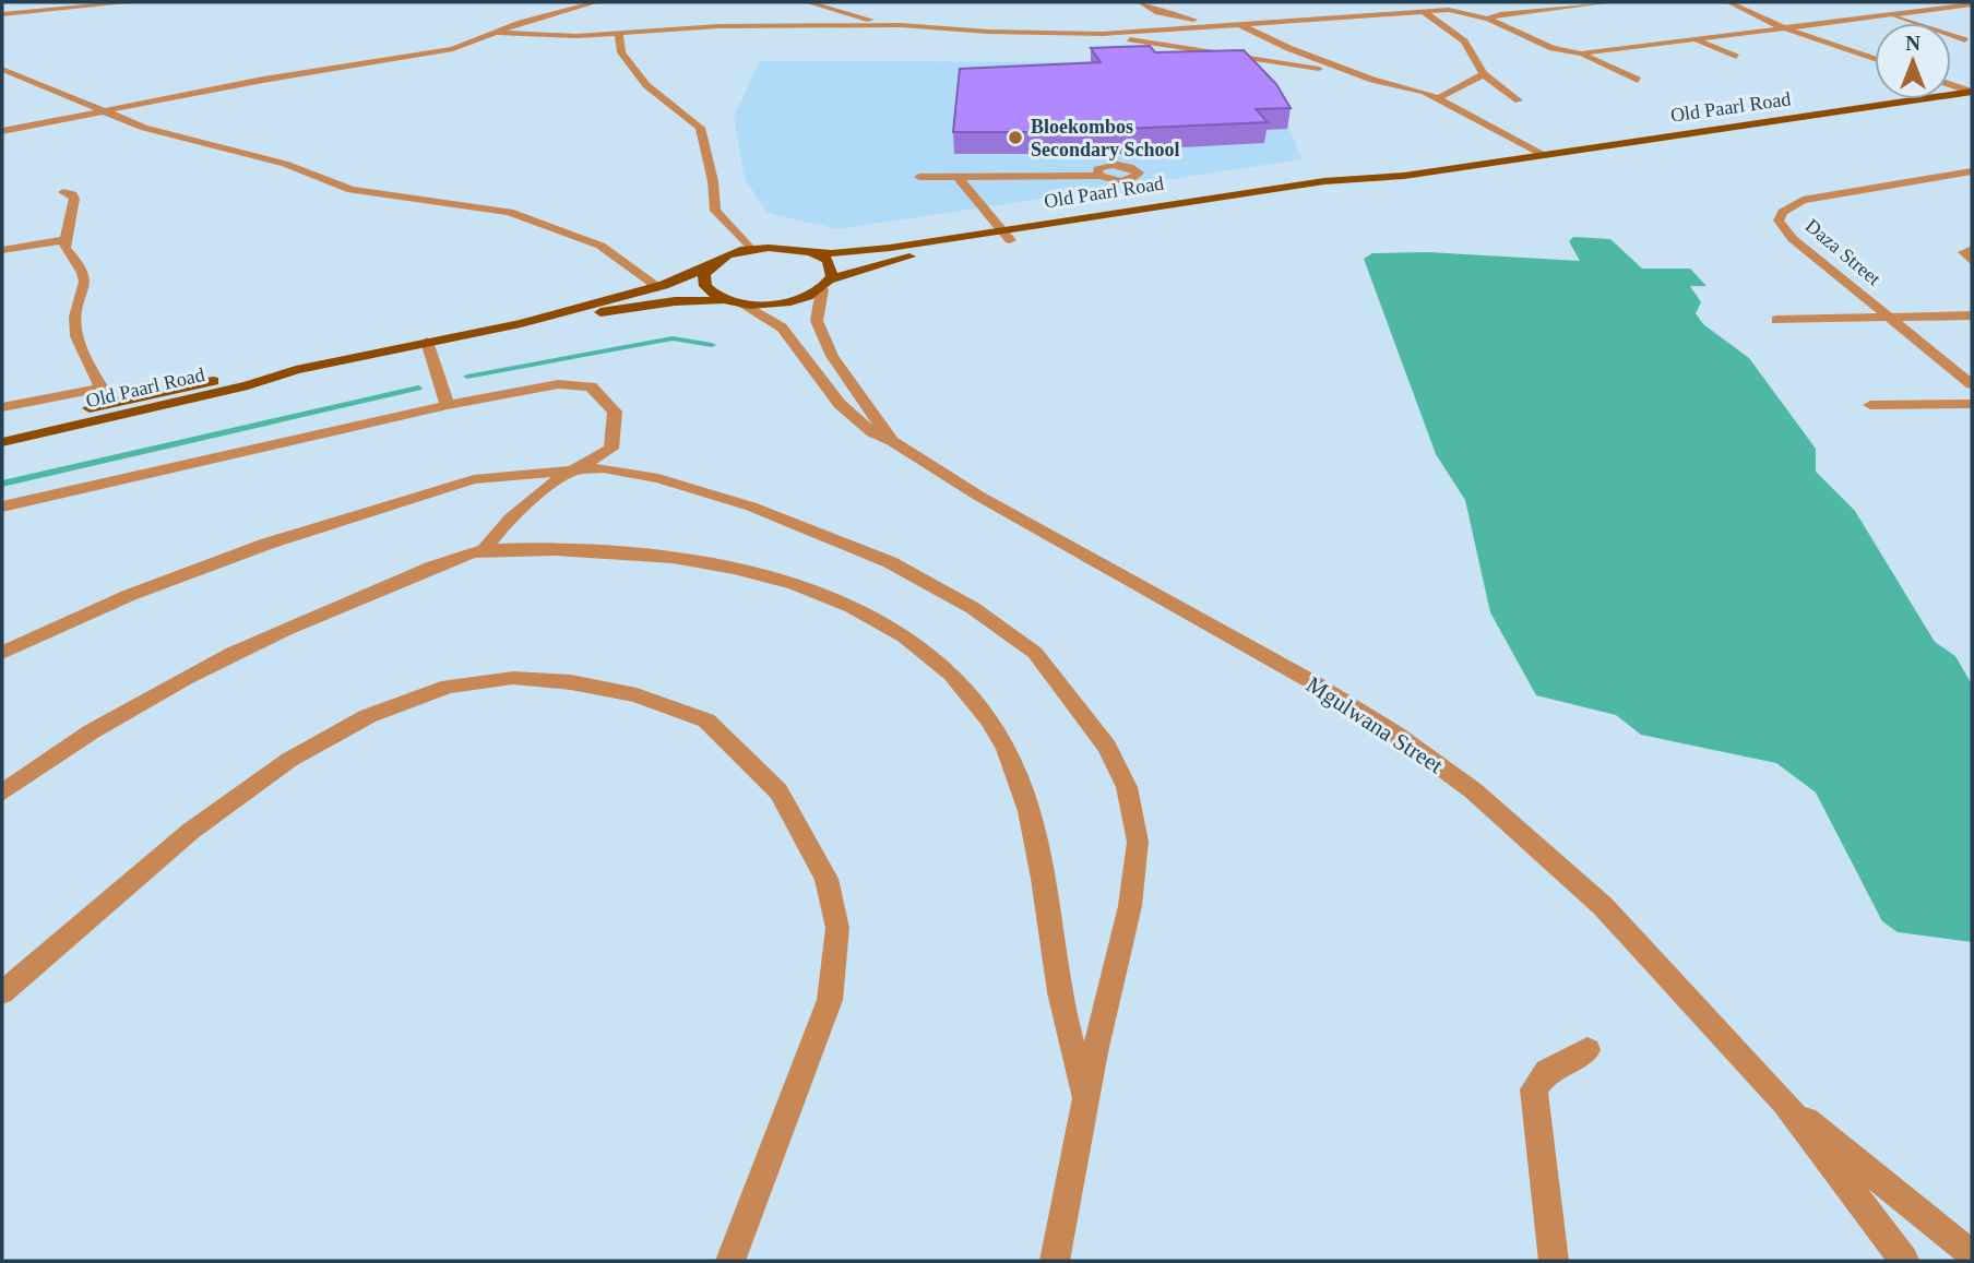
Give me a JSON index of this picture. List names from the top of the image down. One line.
{"streets":{"main road":["Old Paarl Road"],"street":["Daza Street","Mgulwana Street"]},"crossings":[["Old Paarl Road","Mgulwana Street"]],"places":["Bloekombos Secondary School"],"north":"top"}
